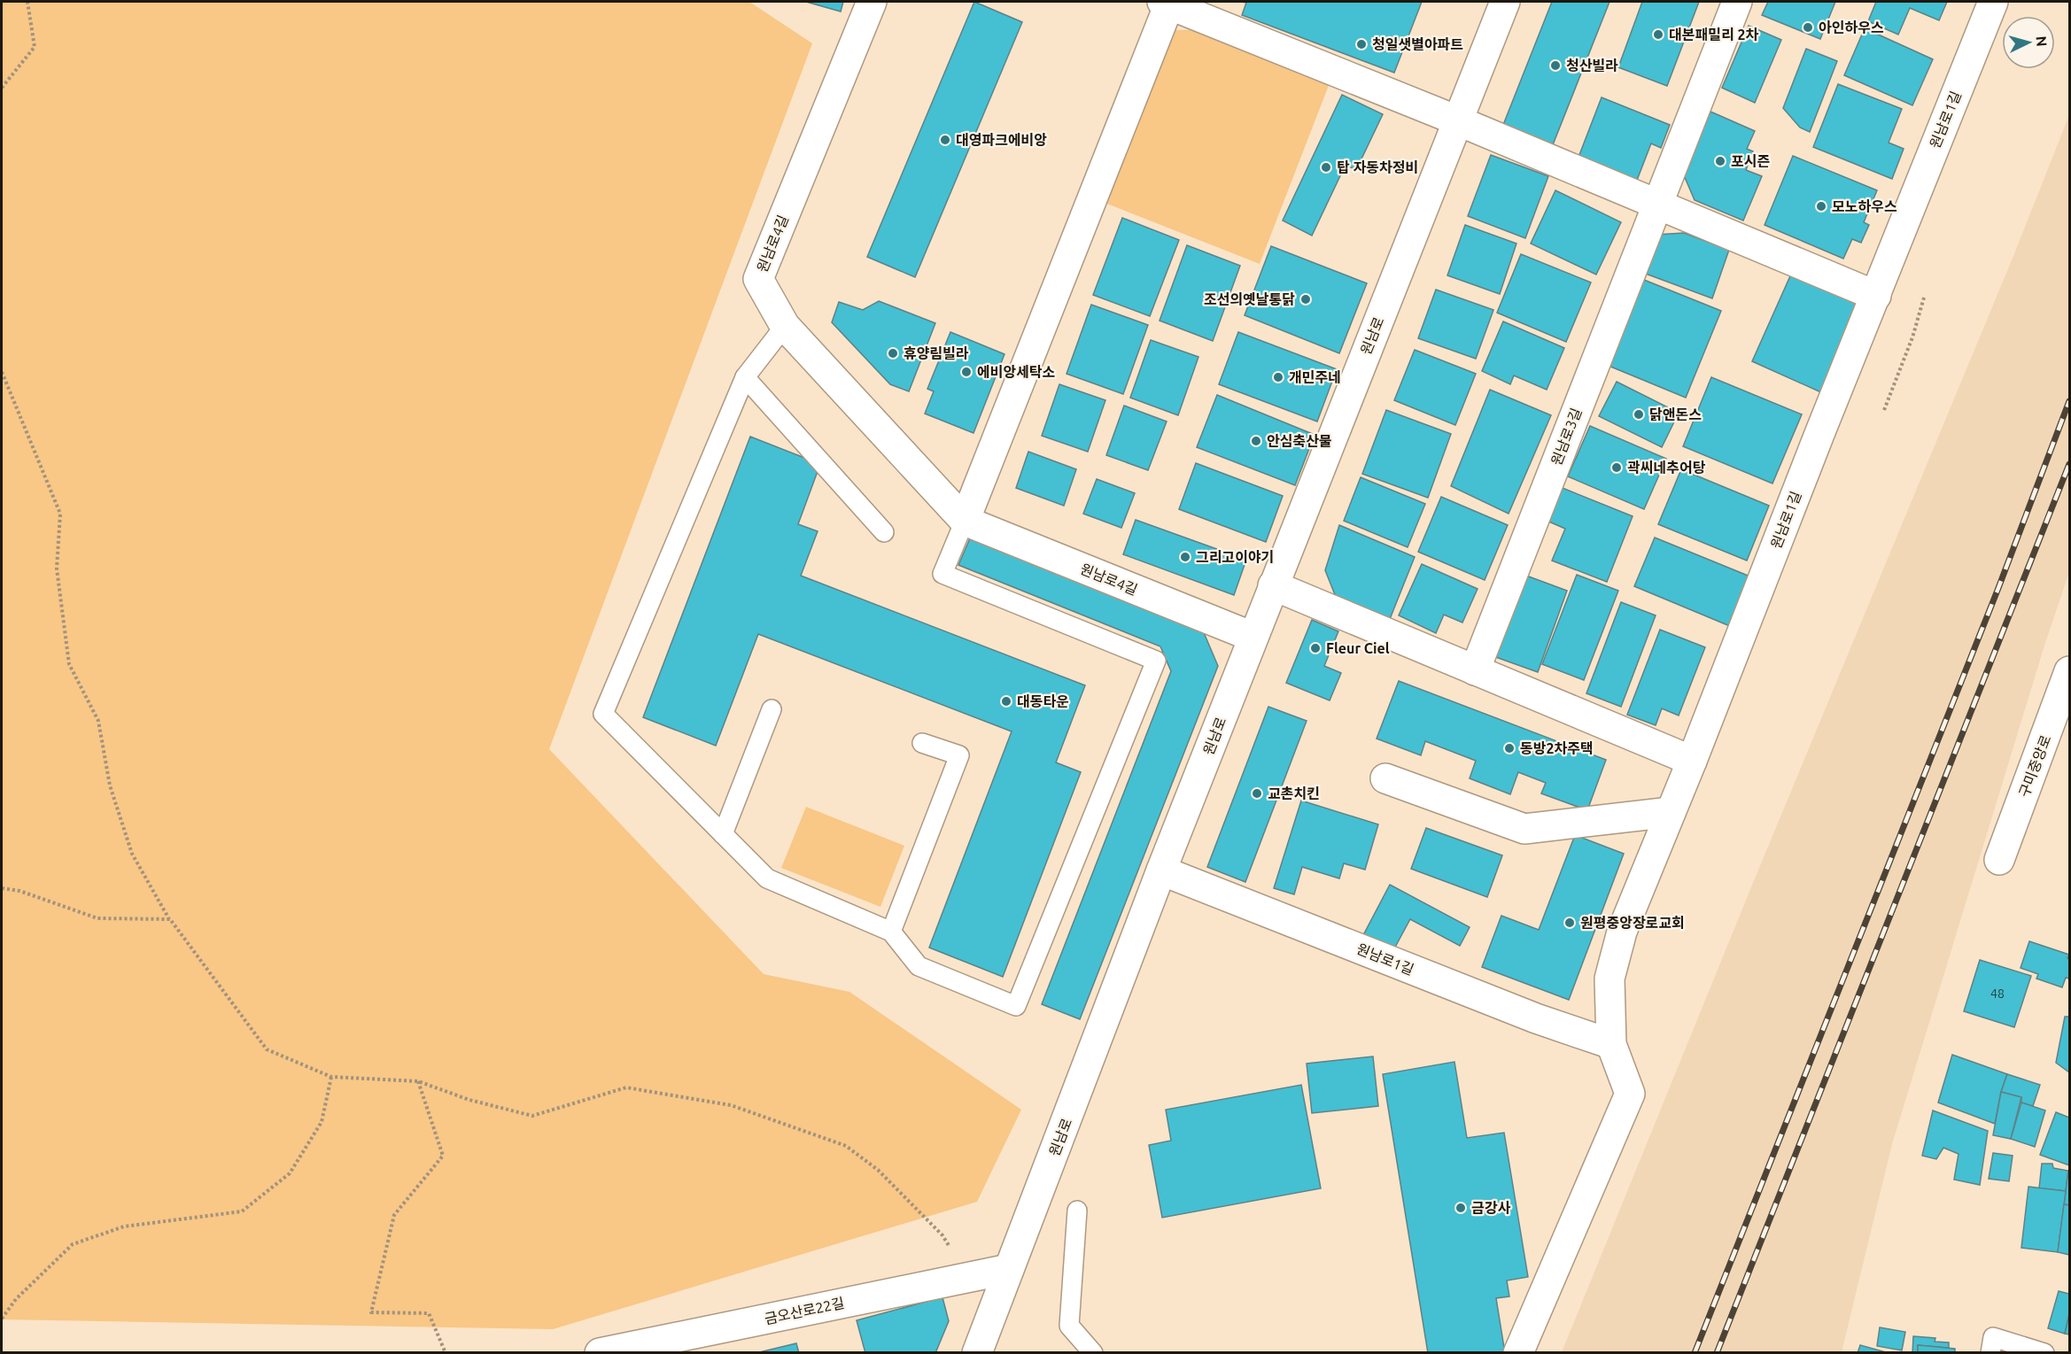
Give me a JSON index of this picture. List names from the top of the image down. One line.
{"streets":{"street":["원남로1길","원남로4길","원남로","원남로3길","구미중앙로","금오산로22길"]},"crossings":[["원남로1길","원남로"],["원남로4길","원남로"],["원남로","금오산로22길"]],"places":["아인하우스","대본패밀리 2차","청일샛별아파트","청산빌라","대영파크에비앙","포시즌","탑 자동차정비","모노하우스","조선의옛날통닭","휴양림빌라","에비앙세탁소","개민주네","닭앤돈스","안심축산물","곽씨네추어탕","그리고이야기","Fleur Ciel","대동타운","동방2차주택","교촌치킨","원평중앙장로교회","금강사"],"house_numbers":["48"],"north":"right"}
